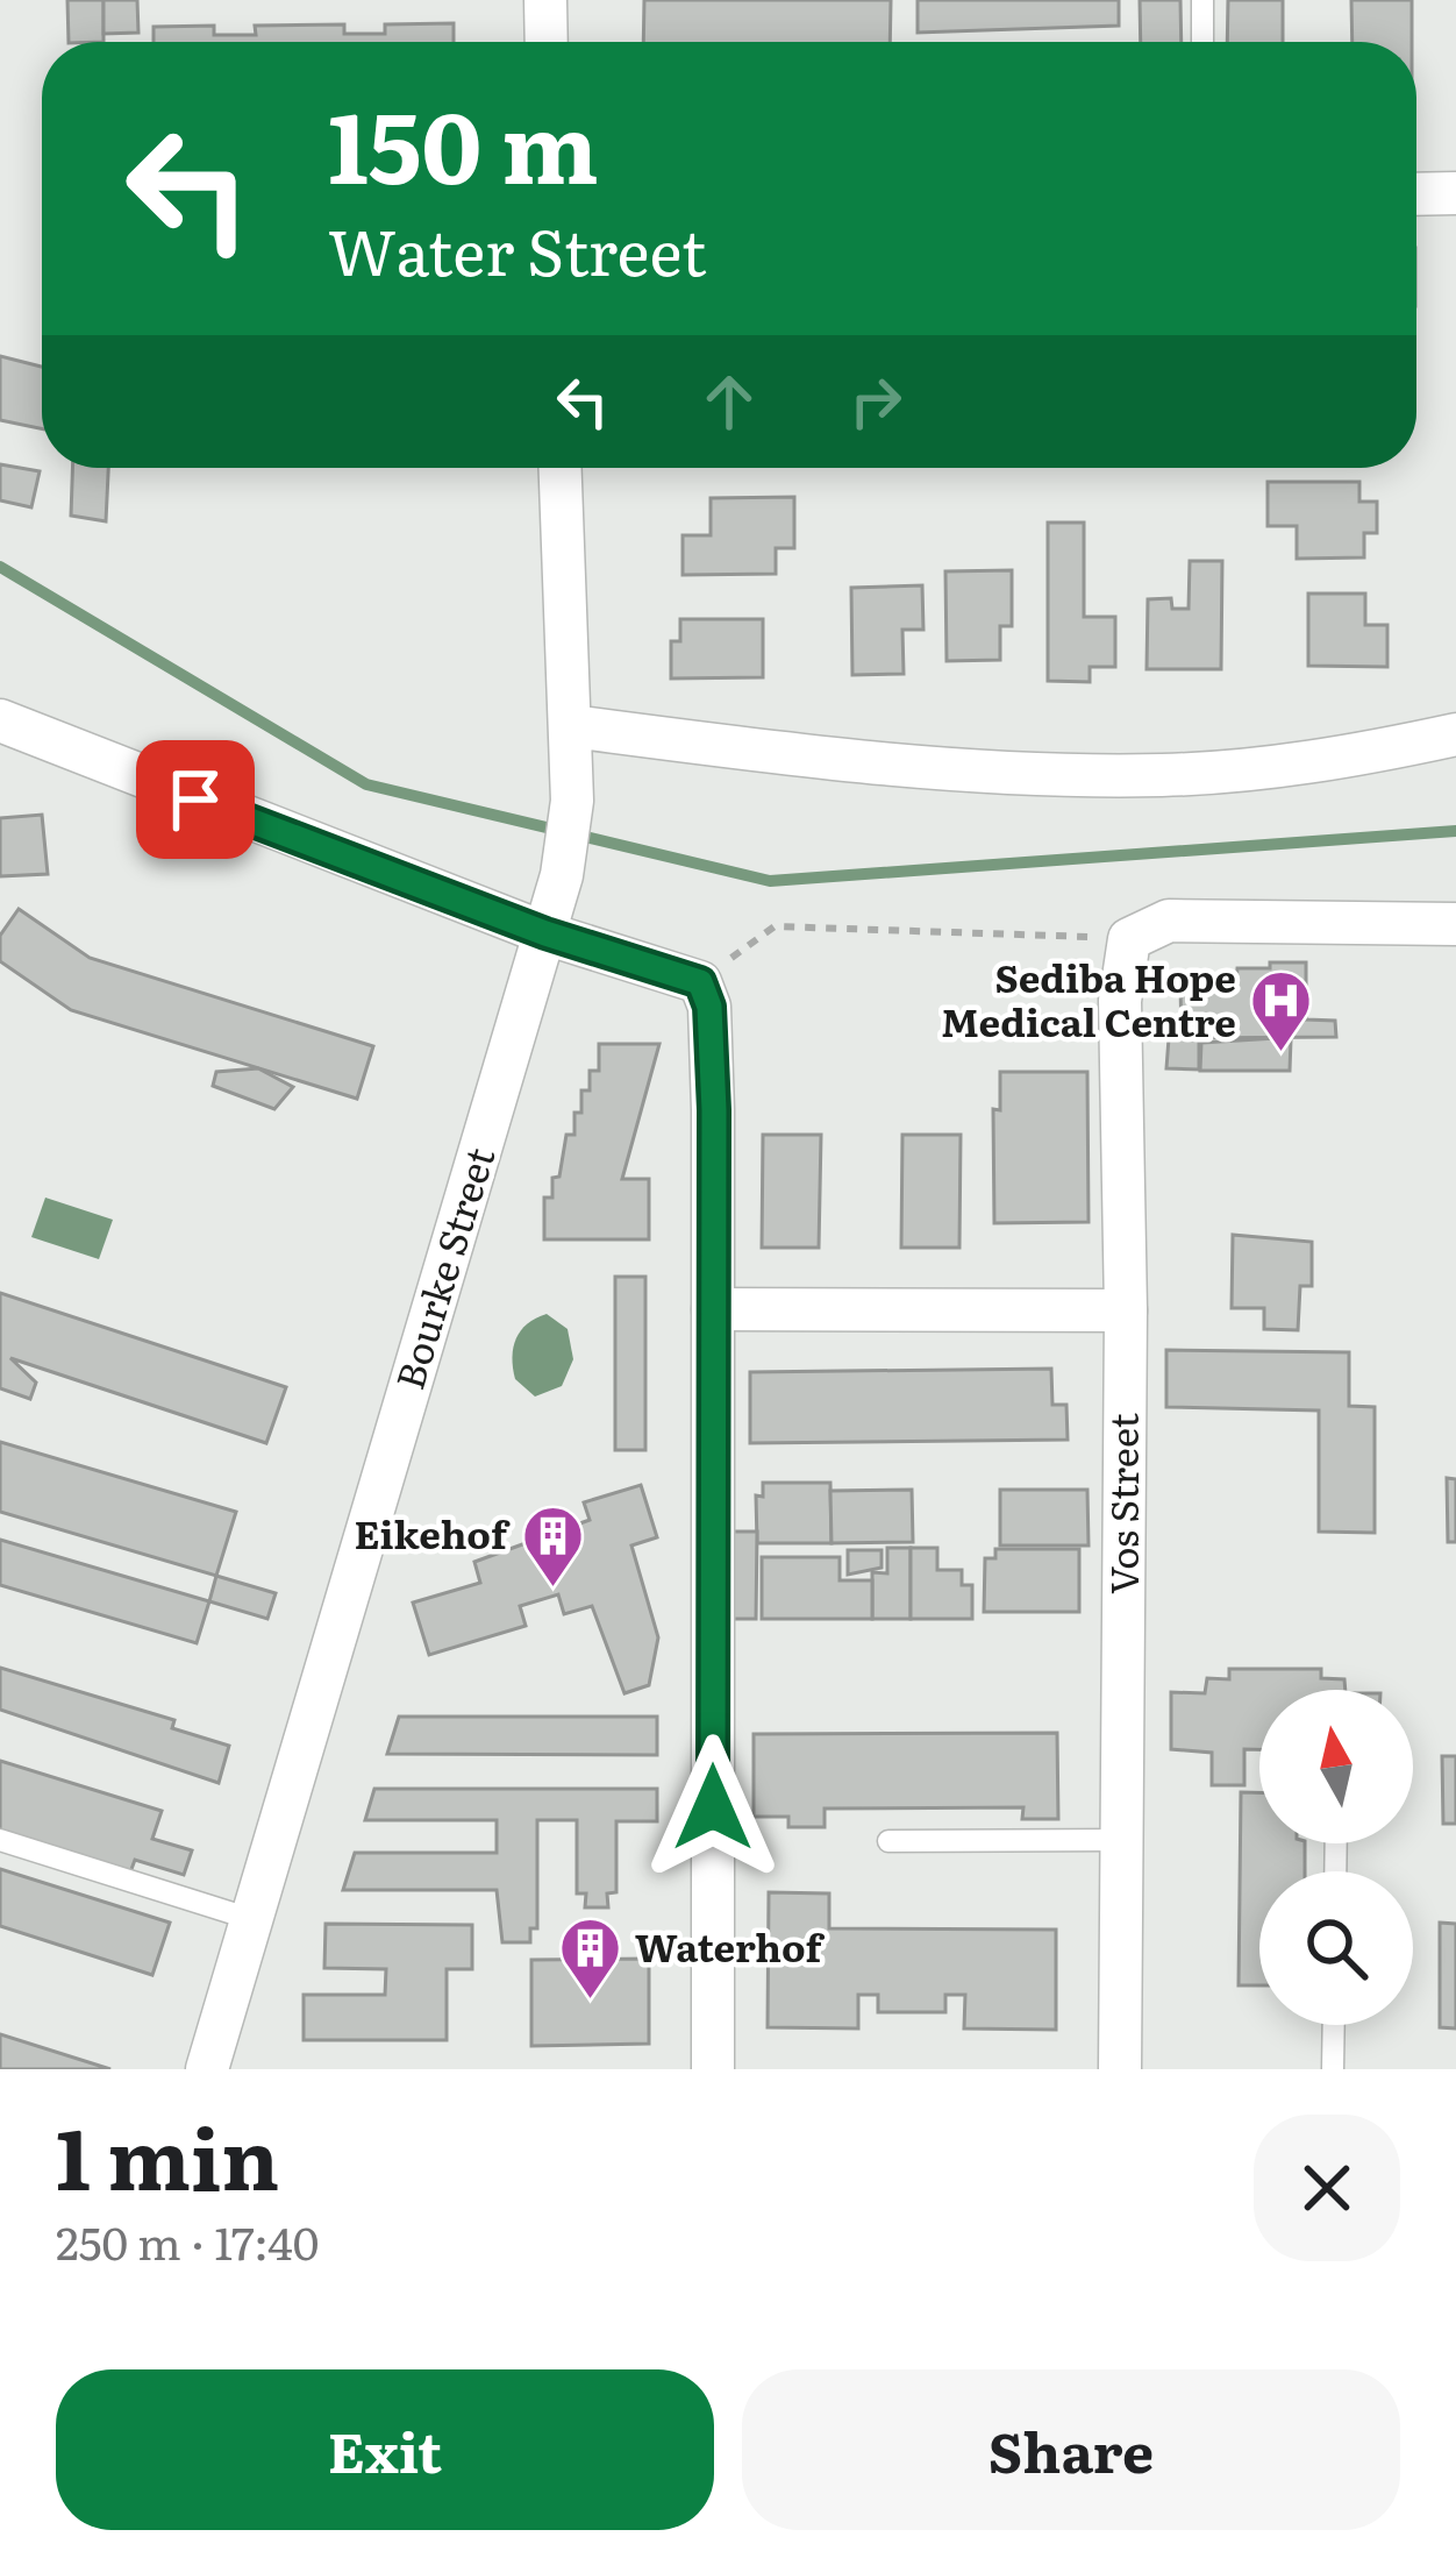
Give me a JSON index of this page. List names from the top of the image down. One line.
{"streets":{"street":["Bourke Street","Vos Street"]},"places":{"hospital":["Sediba Hope Medical Centre"],"building":["Eikehof","Waterhof"]},"north":"top","page":{"turn":["150 m","Water Street"],"heading":["1 min","250 m · 17:40"],"buttons":["Exit","Share"]}}
